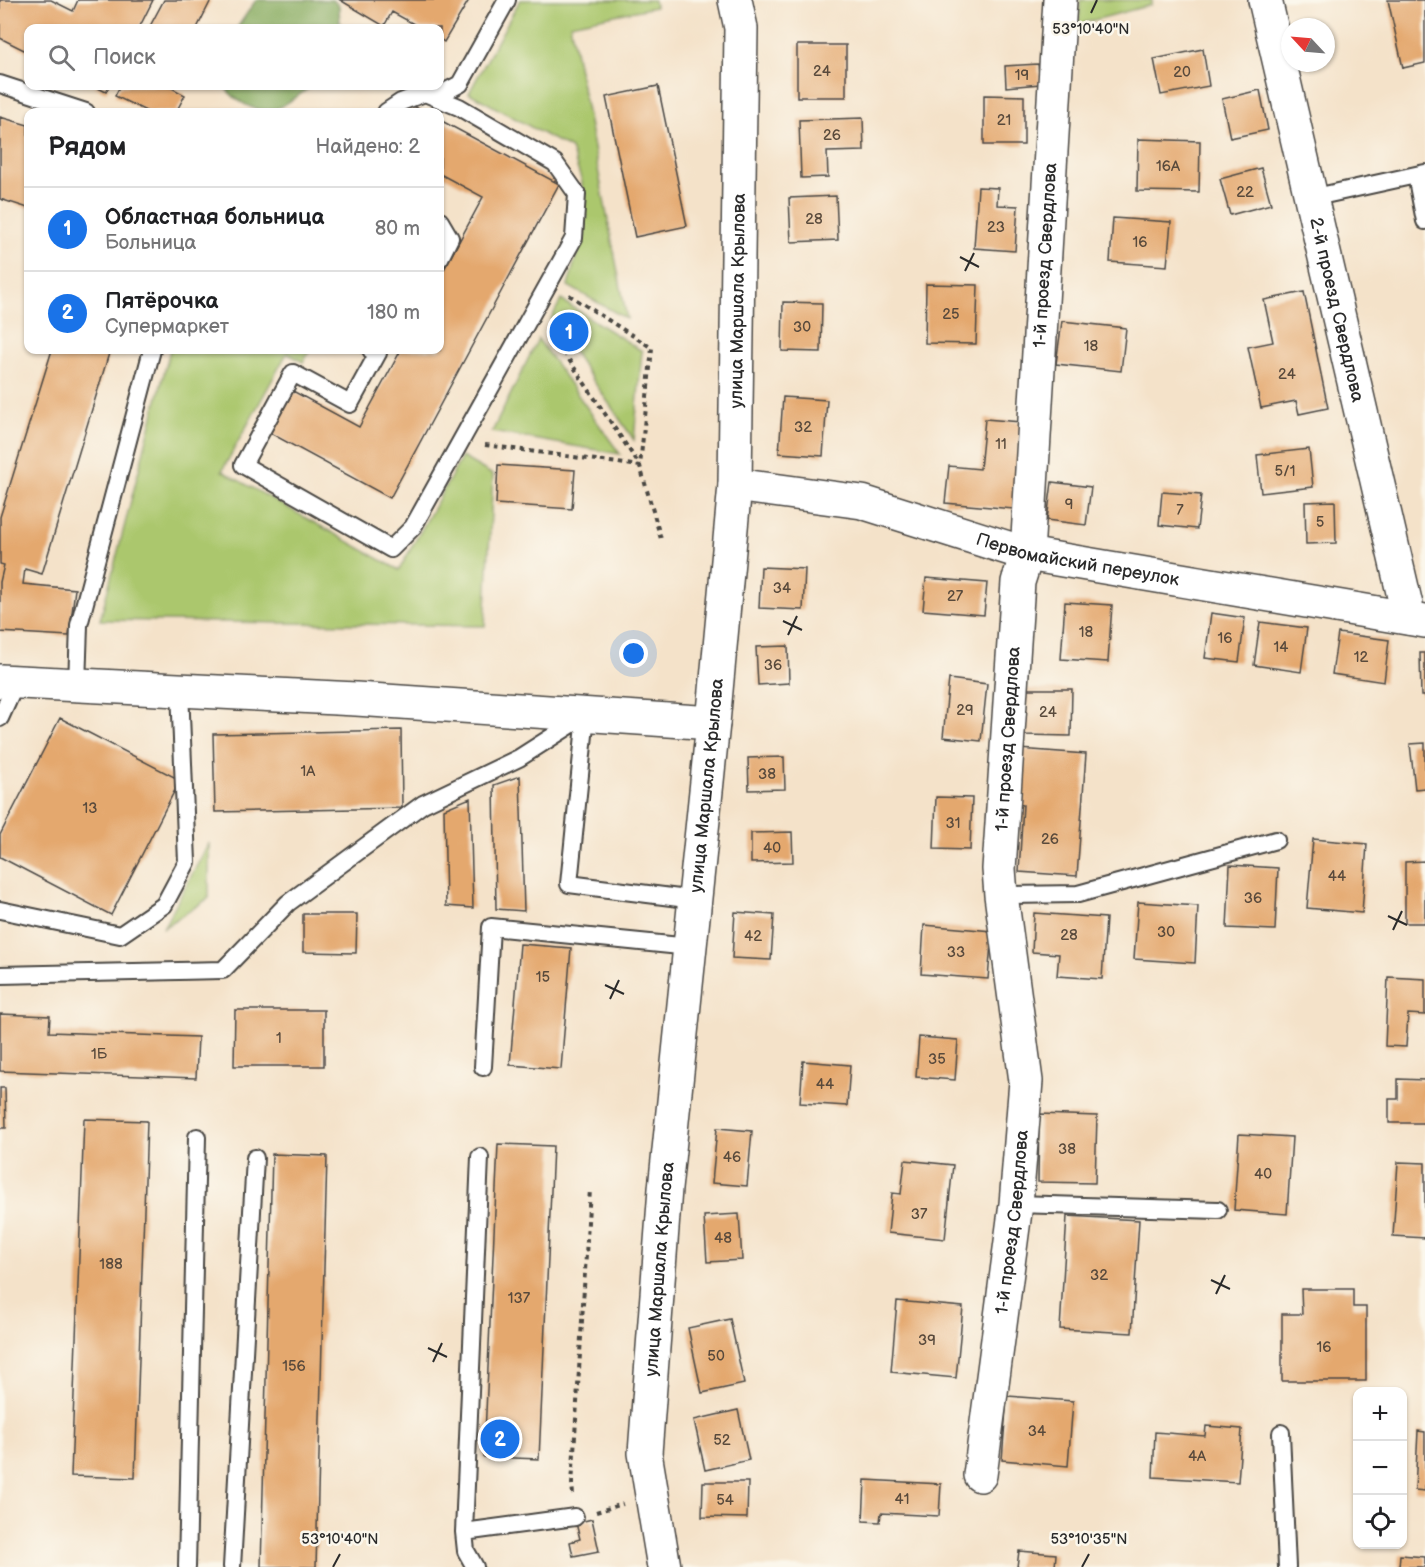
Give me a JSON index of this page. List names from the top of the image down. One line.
{"streets":{"street":["1-й проезд Свердлова","улица Маршала Крылова","2-й проезд Свердлова","Первомайский переулок"]},"crossings":[["1-й проезд Свердлова","Первомайский переулок"],["улица Маршала Крылова","Первомайский переулок"],["2-й проезд Свердлова","Первомайский переулок"]],"house_numbers":["24","20","19","21","26","16А","22","28","23","16","25","30","18","24","32","11","5/1","9","7","5","34","27","18","16","14","12","36","29","24","1А","38","13","31","26","40","44","36","30","28","42","33","15","1","1Б","35","44","38","46","40","37","48","188","32","137","39","16","50","156","34","52","4А","41","54"],"north":"top left","page":{"search":"Поиск","heading":["Рядом","Найдено: 2"],"list":[{"mark":"1","name":"Областная больница","note":"Больница","value":"80 m"},{"mark":"2","name":"Пятёрочка","note":"Супермаркет","value":"180 m"}],"pins":["1","2"],"map_buttons":["+","−"]},"coordinates":["53°10'40\"N","53°10'35\"N"]}
